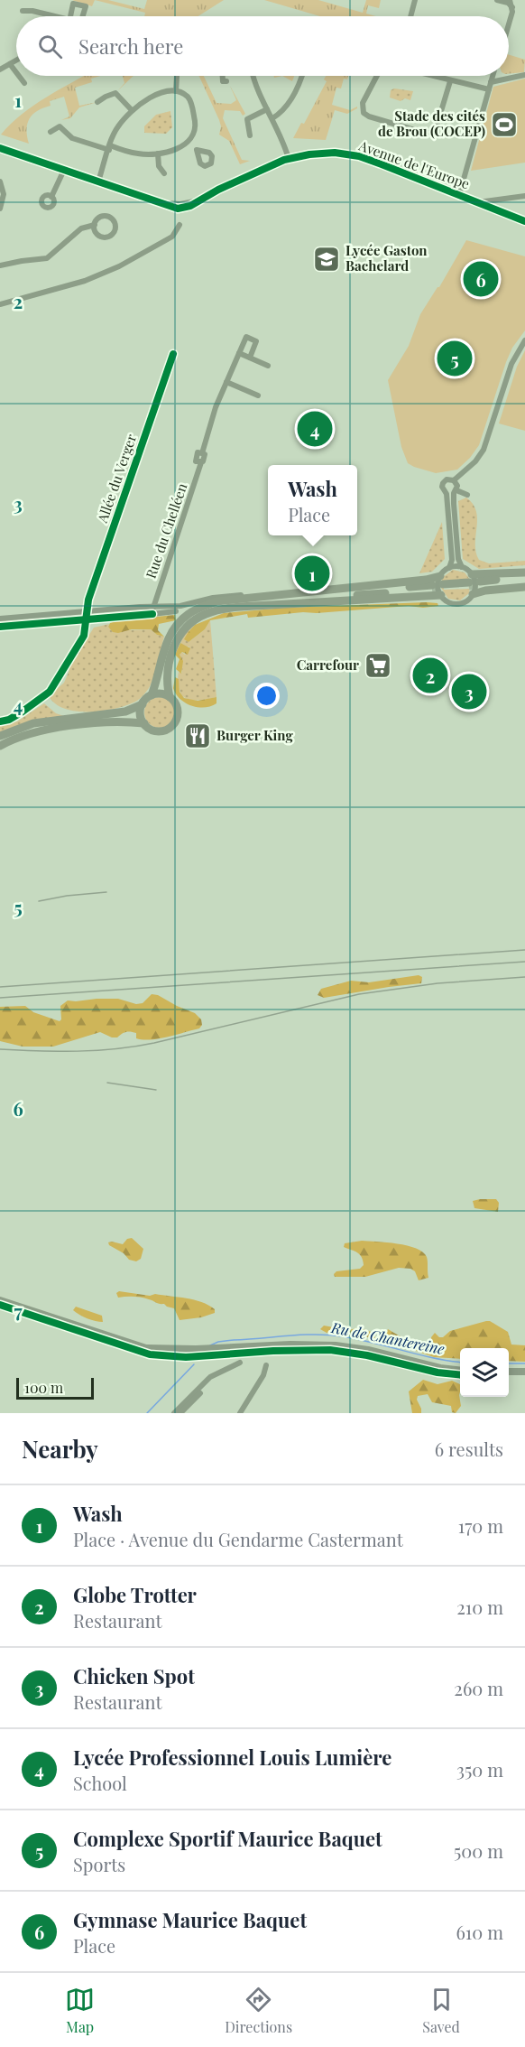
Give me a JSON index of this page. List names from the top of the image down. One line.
{"streets":{"street":["Avenue de l'Europe","Allée du Verger","Rue du Chelléen"]},"water":["Ru de Chantereine"],"places":{"sports":["Stade des cités de Brou (COCEP)"],"school or university":["Lycée Gaston Bachelard"],"supermarket":["Carrefour"],"restaurant":["Burger King"]},"scale_bar":"100 m","page":{"search":"Search here","pins":["6","5","4","1","2","3"],"popup":["Wash","Place"],"scale":"100 m","heading":["Nearby","6 results"],"list":[{"mark":"1","name":"Wash","note":"Place · Avenue du Gendarme Castermant","value":"170 m"},{"mark":"2","name":"Globe Trotter","note":"Restaurant","value":"210 m"},{"mark":"3","name":"Chicken Spot","note":"Restaurant","value":"260 m"},{"mark":"4","name":"Lycée Professionnel Louis Lumière","note":"School","value":"350 m"},{"mark":"5","name":"Complexe Sportif Maurice Baquet","note":"Sports","value":"500 m"},{"mark":"6","name":"Gymnase Maurice Baquet","note":"Place","value":"610 m"}],"nav":["Map","Directions","Saved"]},"grid":{"rows":["1","2","3","4","5","6","7"]}}
